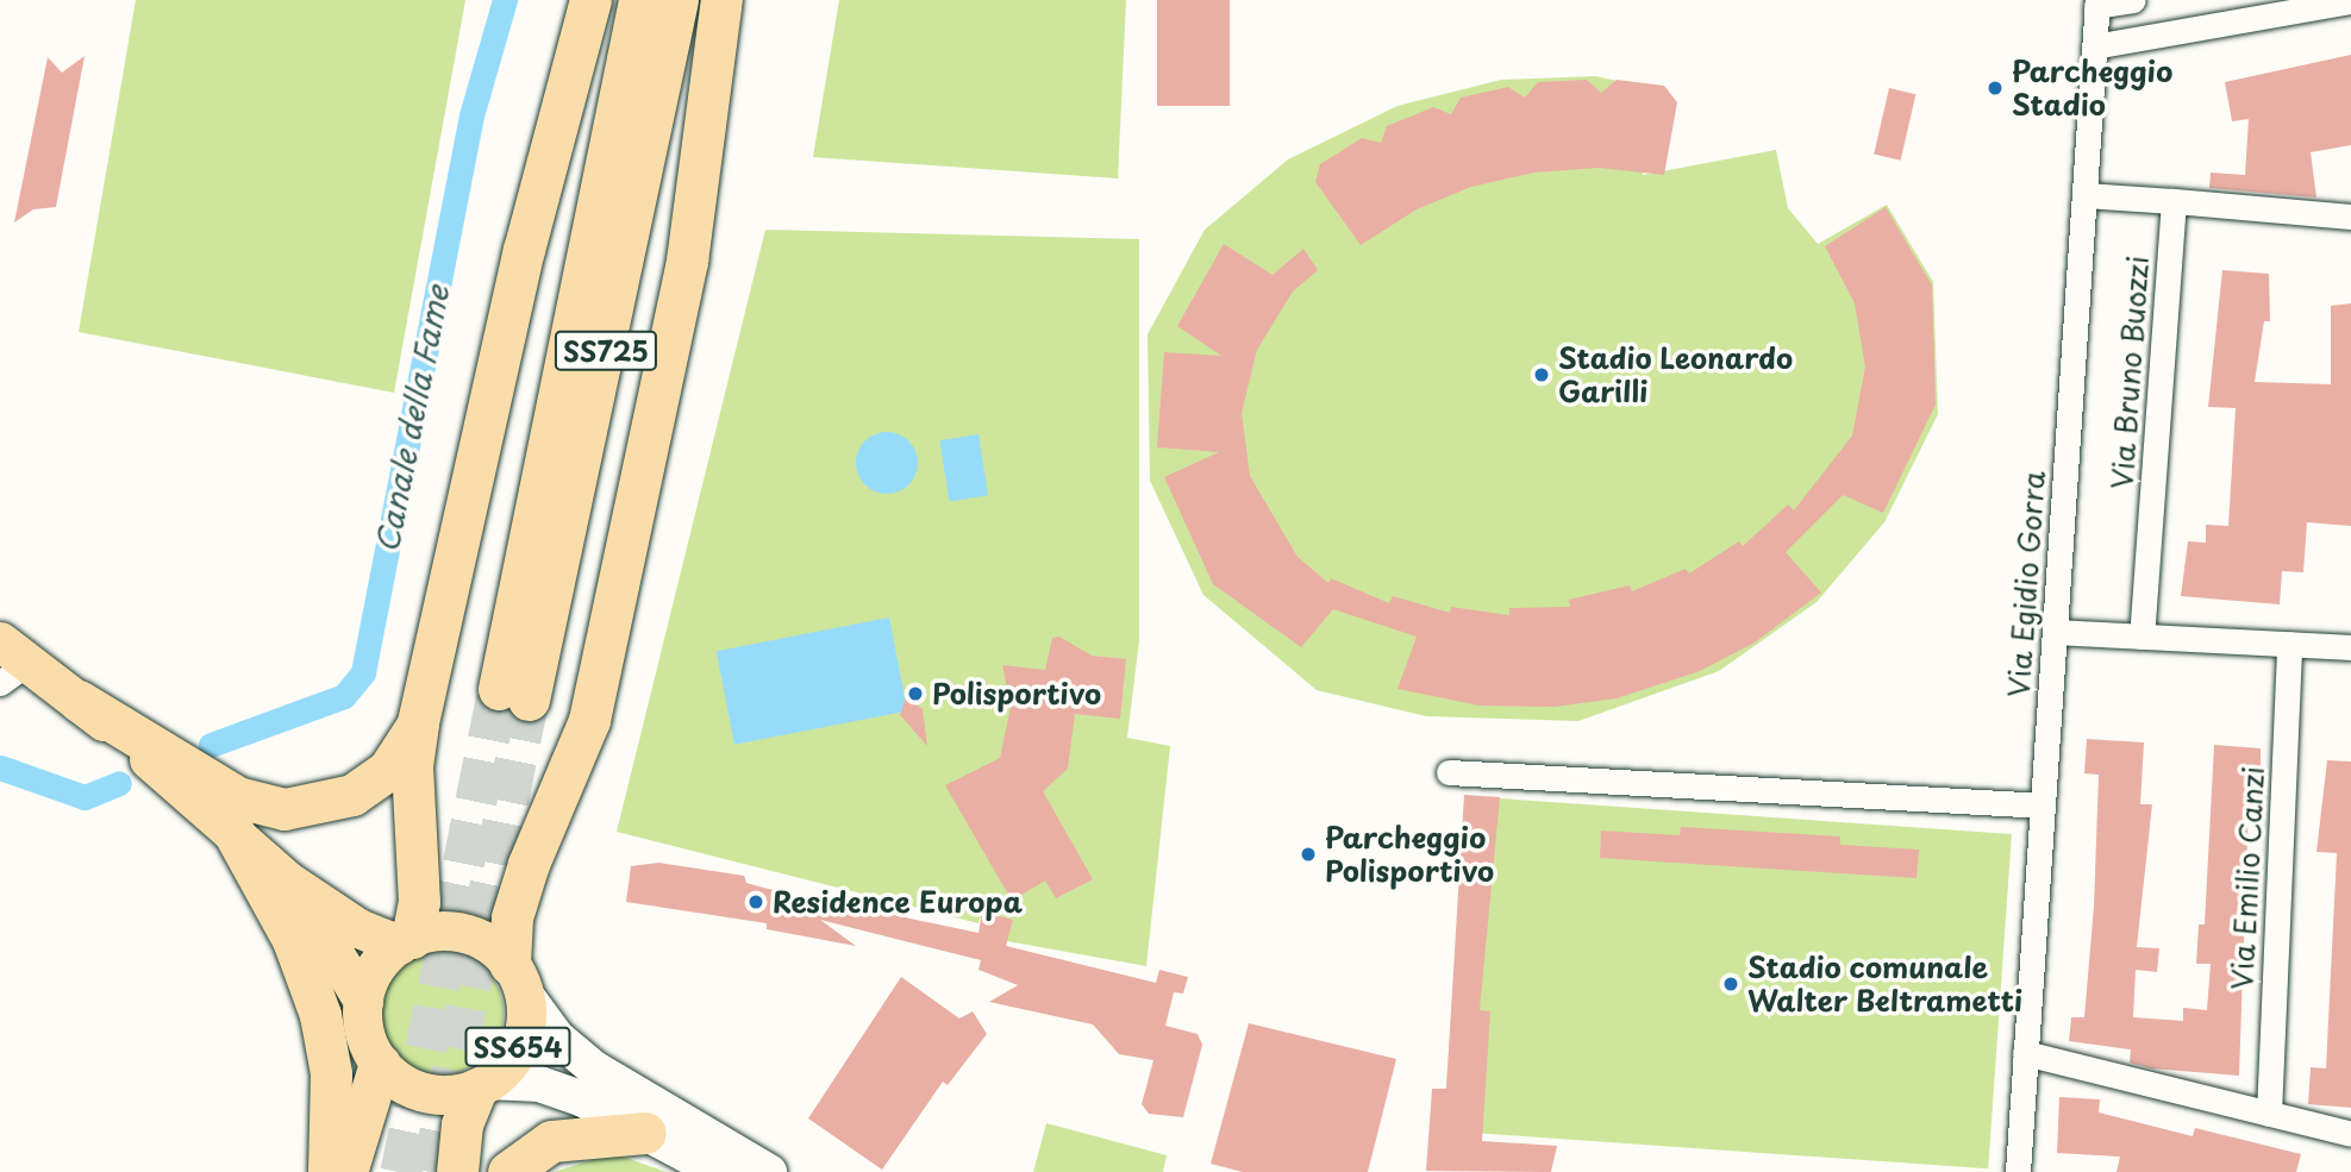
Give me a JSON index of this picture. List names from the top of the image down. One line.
{"streets":{"highway":["SS725"],"main road":["SS654"],"street":["Via Bruno Buozzi","Via Egidio Gorra","Via Emilio Canzi"]},"water":["Canale della Fame"],"places":["Parcheggio Stadio","Stadio Leonardo Garilli","Polisportivo","Parcheggio Polisportivo","Residence Europa","Stadio comunale Walter Beltrametti"]}
